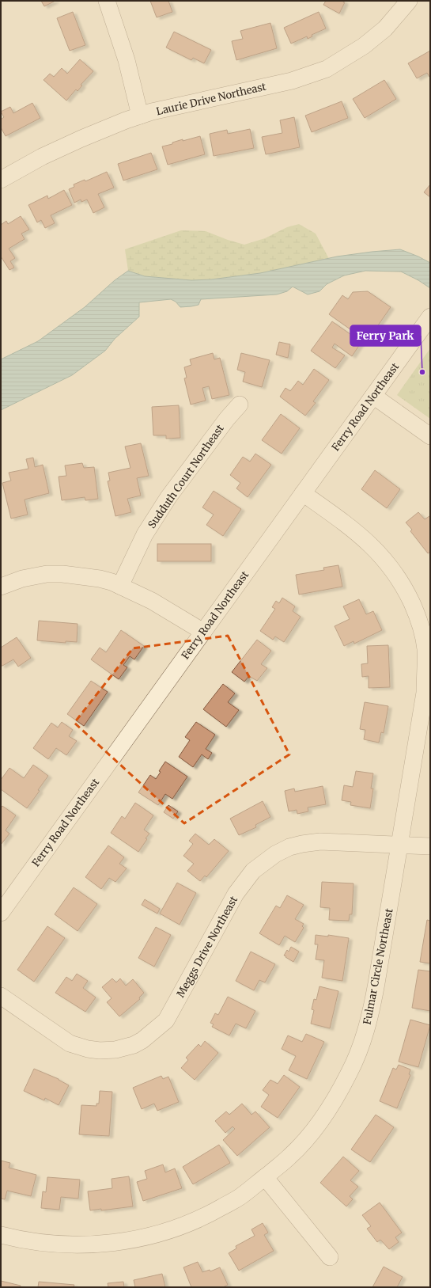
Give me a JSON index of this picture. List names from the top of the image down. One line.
{"streets":{"street":["Laurie Drive Northeast","Ferry Road Northeast","Sudduth Court Northeast","Meggs Drive Northeast","Fulmar Circle Northeast"]},"crossings":[["Ferry Road Northeast","Fulmar Circle Northeast"],["Meggs Drive Northeast","Fulmar Circle Northeast"]],"places":["Ferry Park"]}
